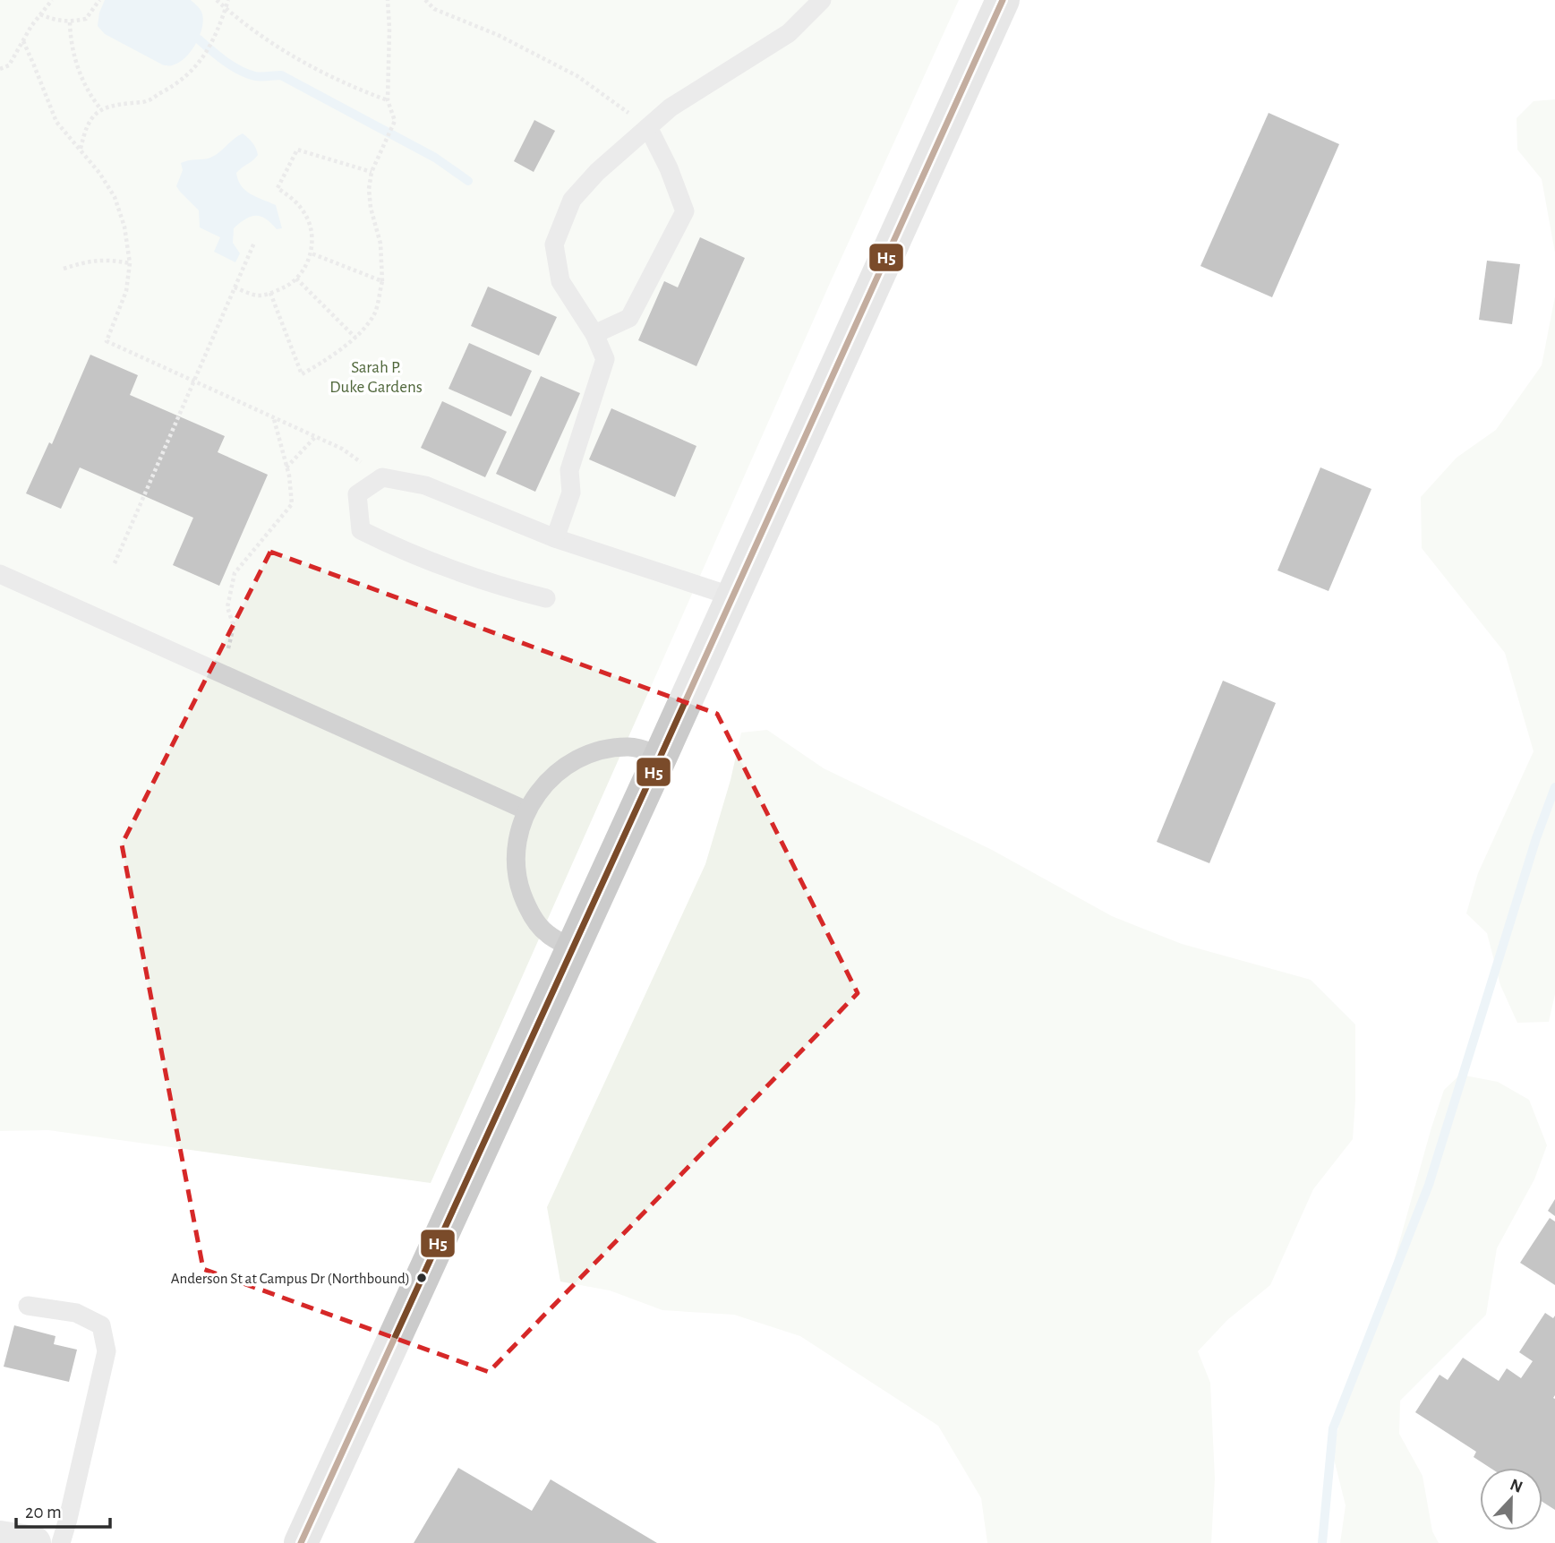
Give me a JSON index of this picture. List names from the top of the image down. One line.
{"parks":["Sarah P. Duke Gardens"],"places":["Anderson St at Campus Dr (Northbound)"],"lines":["transit line H5"],"scale_bar":"20 m","north":"top"}
